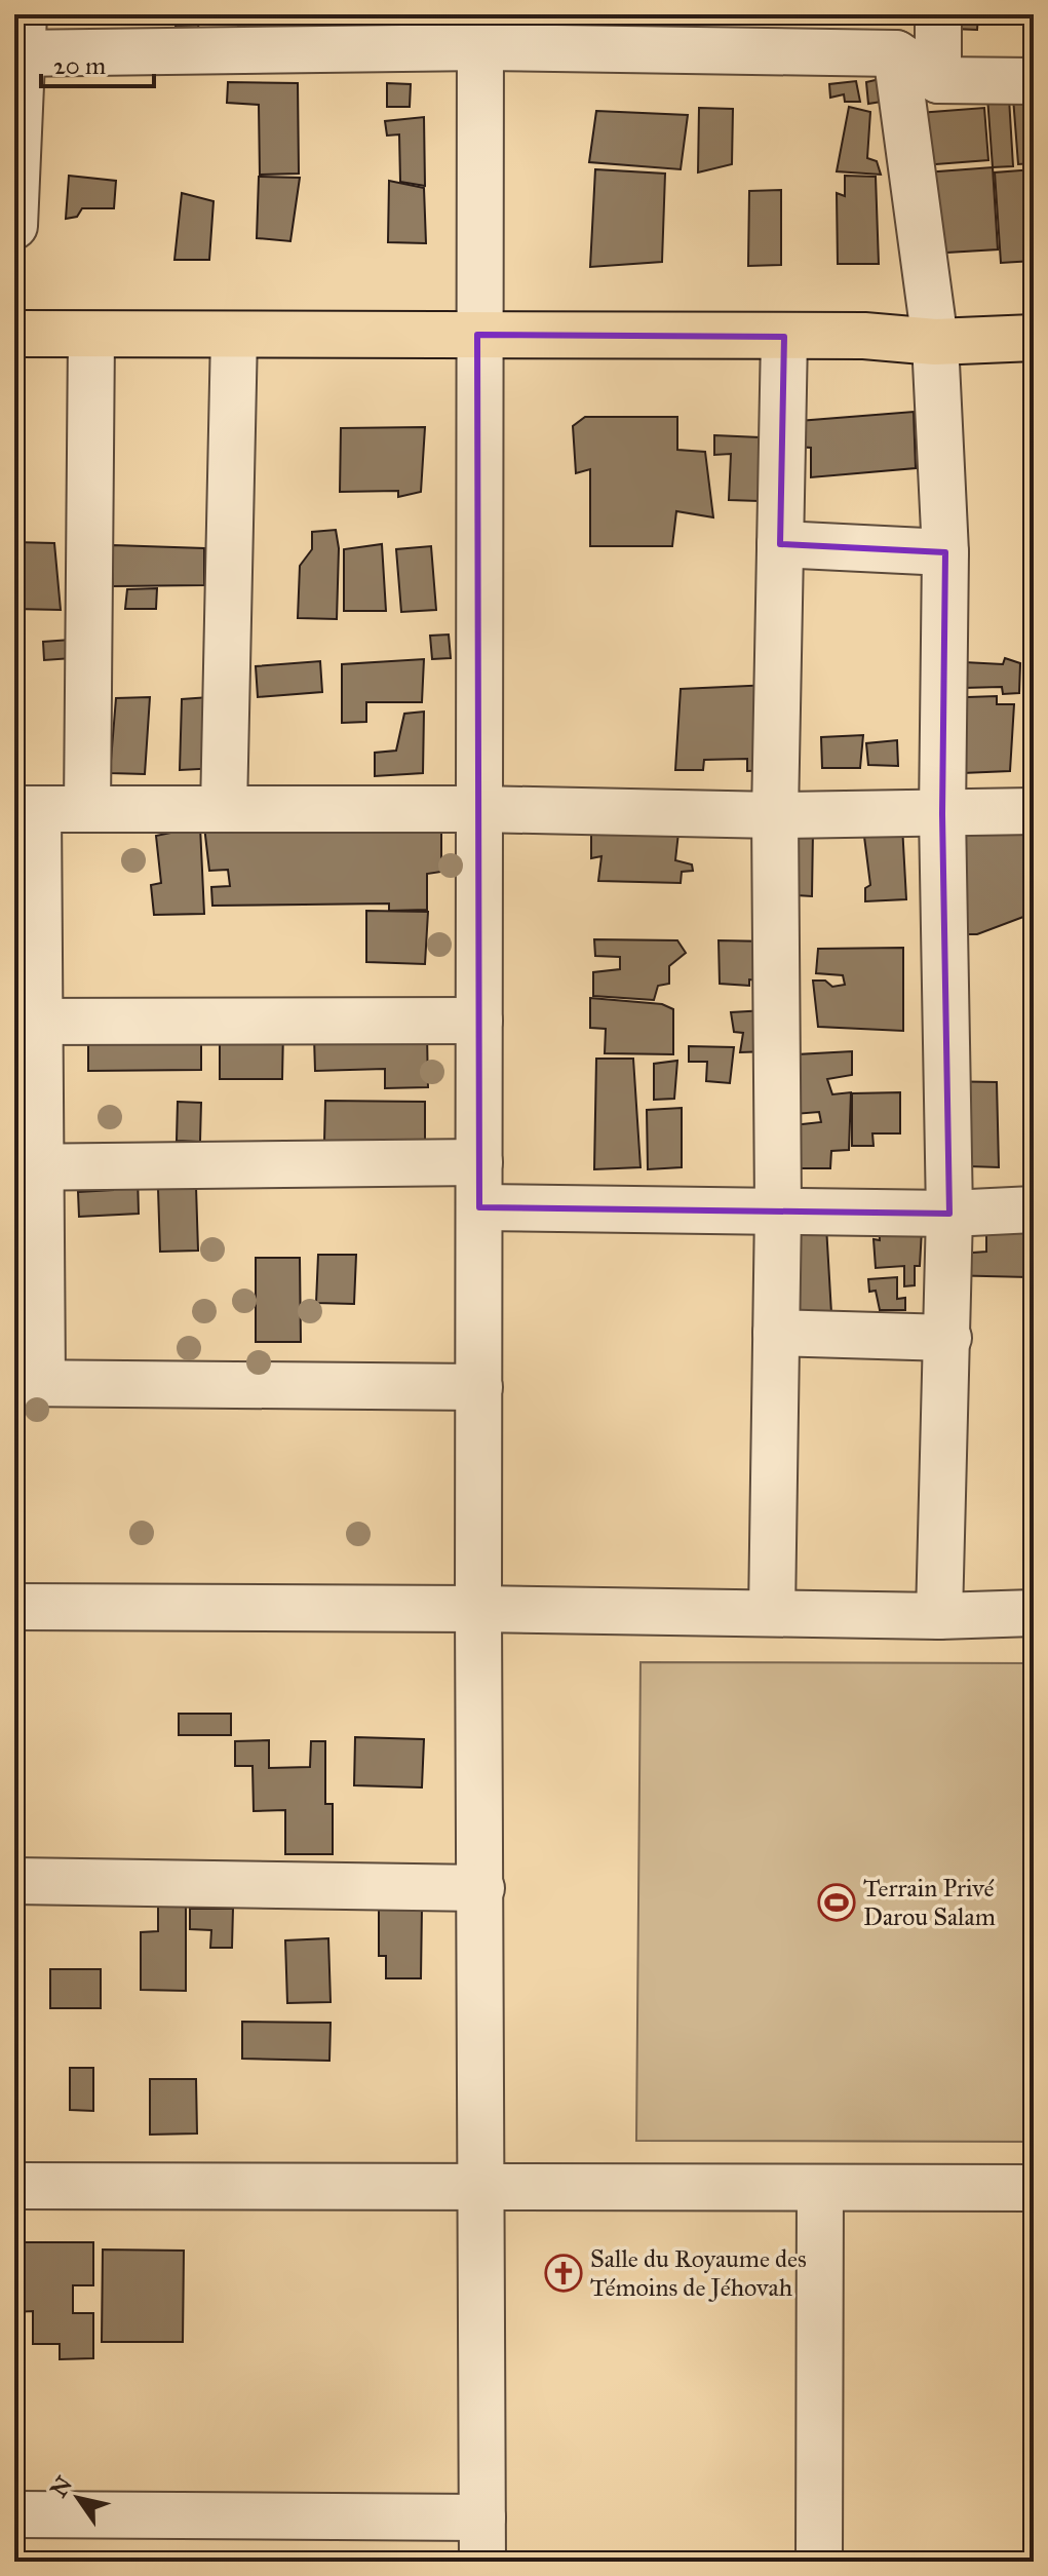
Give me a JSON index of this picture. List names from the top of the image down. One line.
{"places":{"sports":["Terrain Privé Darou Salam"],"church":["Salle du Royaume des Témoins de Jéhovah"]},"scale_bar":"20 m","north":"top left"}
